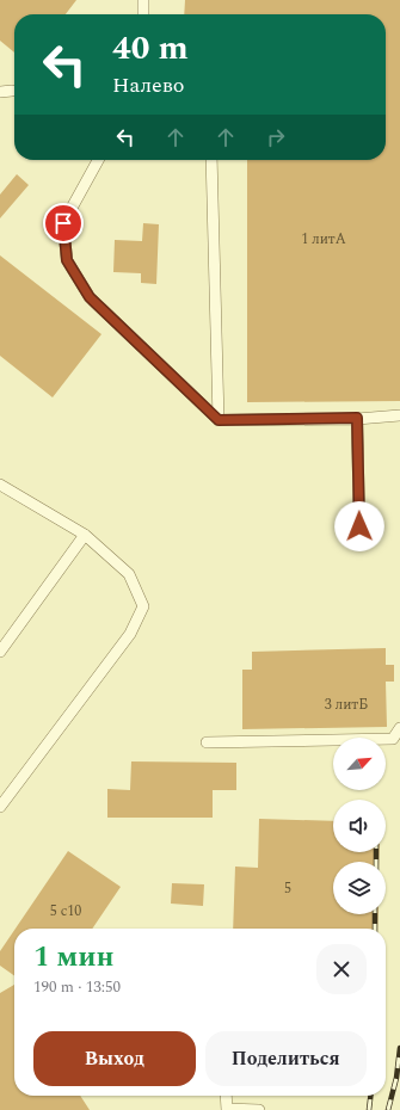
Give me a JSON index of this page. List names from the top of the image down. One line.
{"house_numbers":["1 литА","3 литБ","5","5 с10"],"north":"top right","page":{"turn":["40 m","Налево"],"heading":["1 мин","190 m · 13:50"],"buttons":["Выход","Поделиться"]}}
